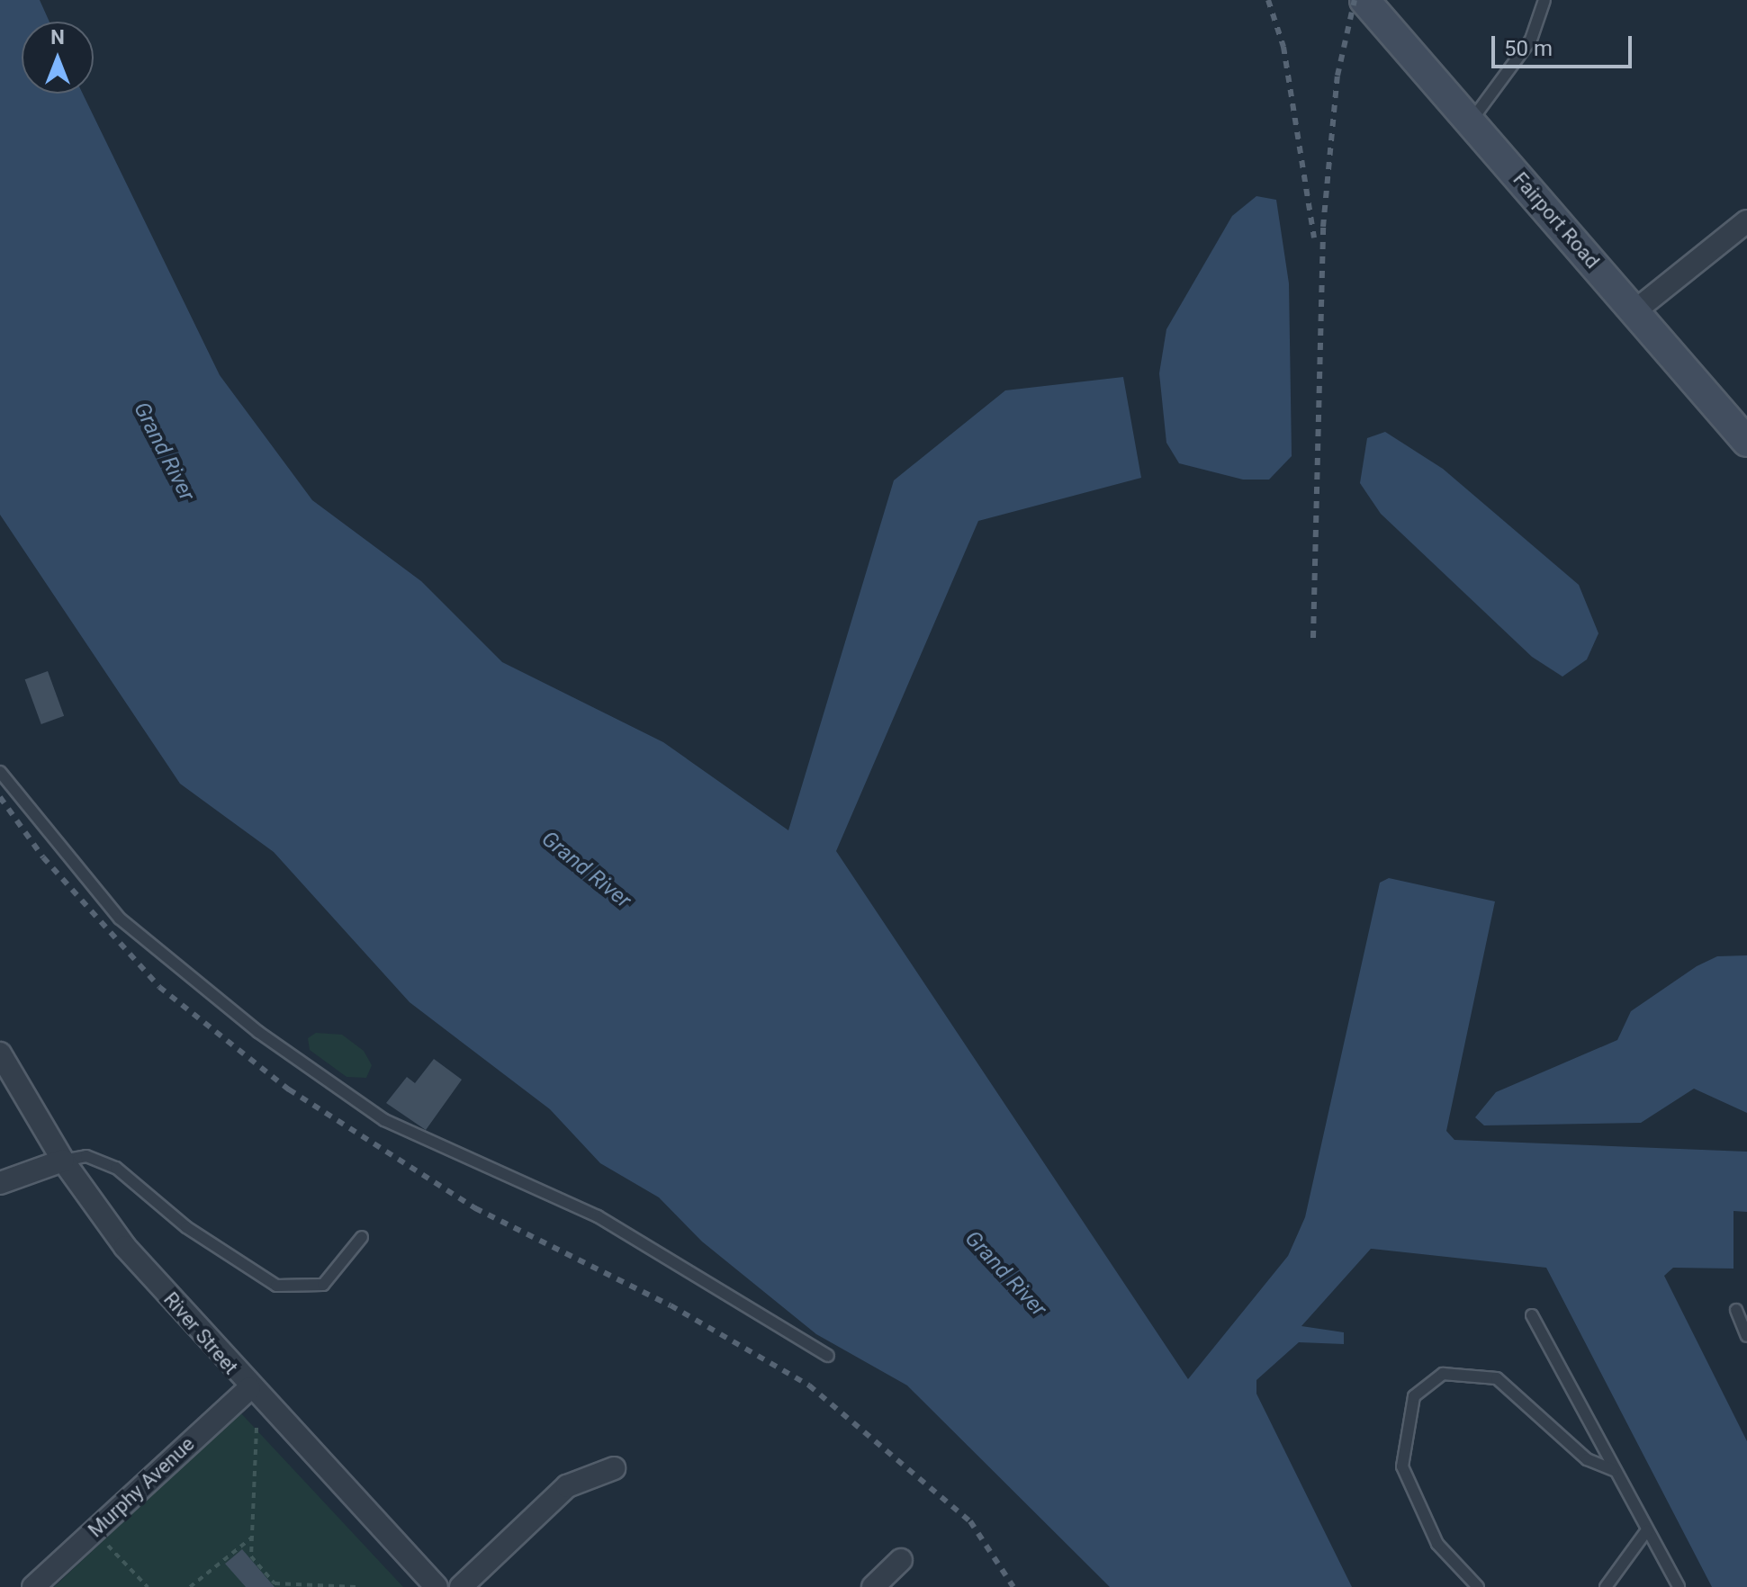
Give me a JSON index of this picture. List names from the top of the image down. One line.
{"streets":{"street":["Fairport Road","River Street","Murphy Avenue"]},"crossings":[["River Street","Murphy Avenue"]],"water":["Grand River"],"scale_bar":"50 m","north":"top"}
